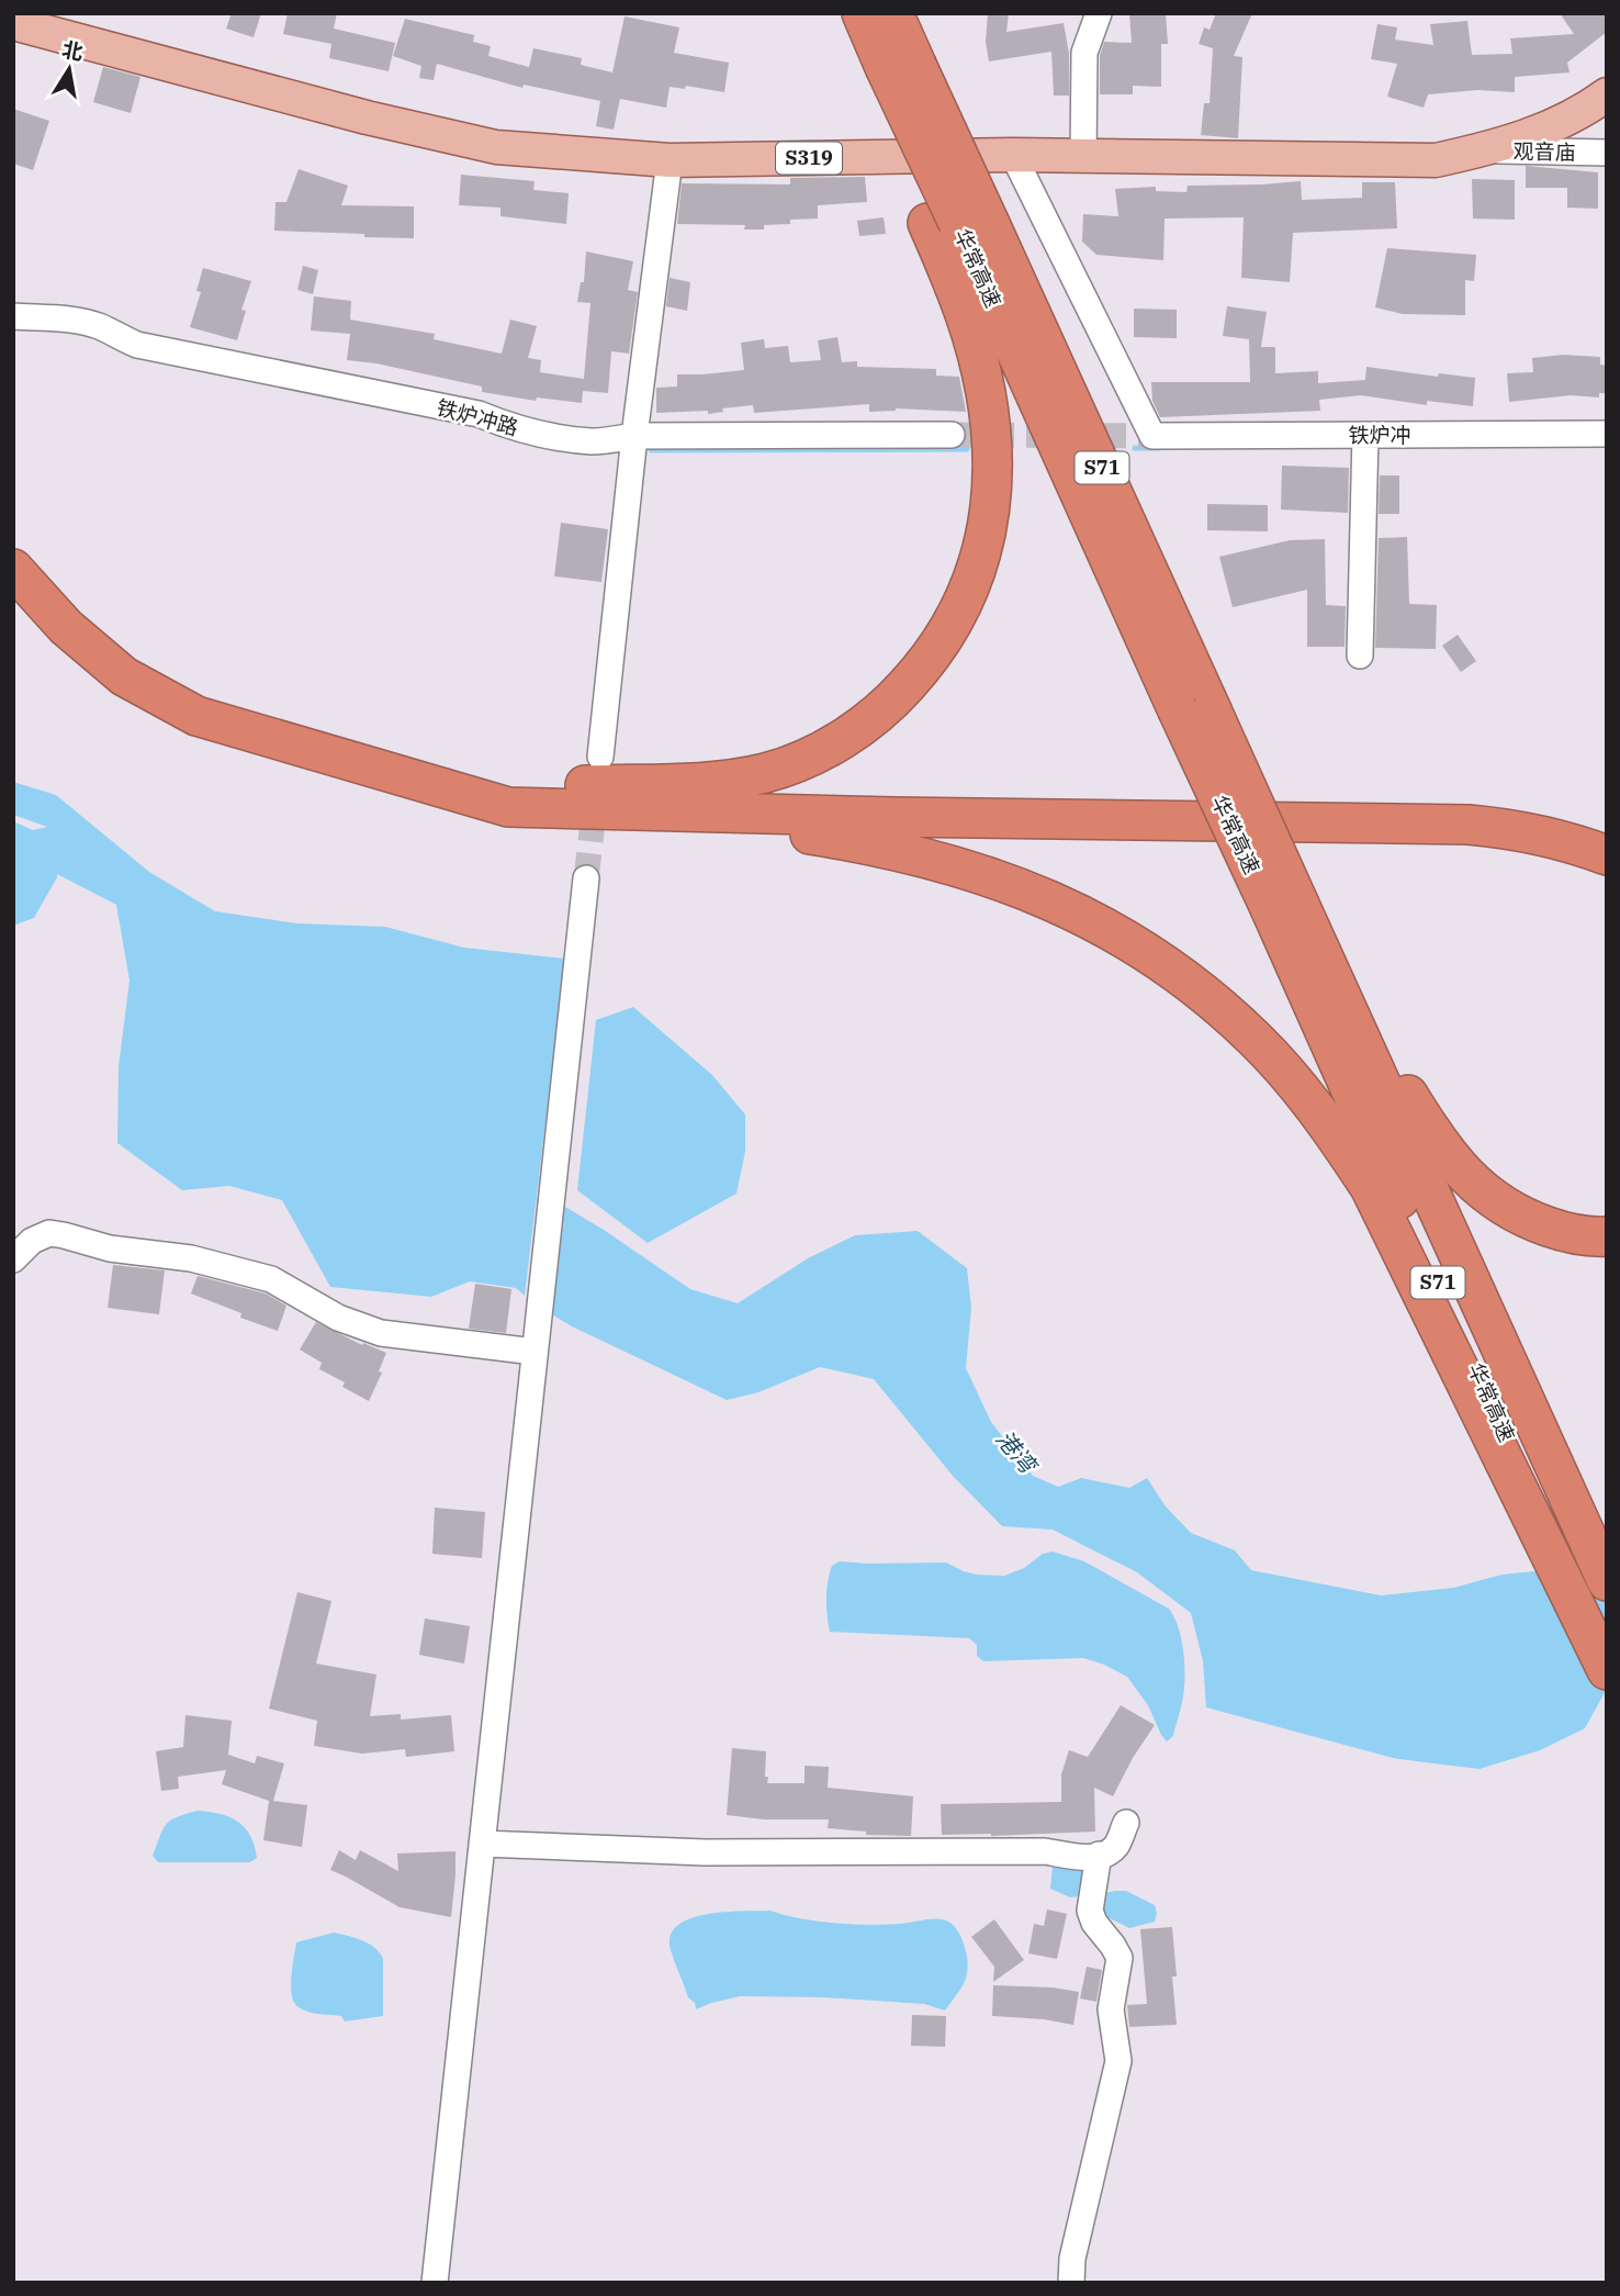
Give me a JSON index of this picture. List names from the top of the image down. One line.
{"streets":{"highway":["华常高速","S71"],"main road":["S319"],"street":["观音庙","铁炉冲路","铁炉冲"]},"crossings":[["观音庙","S319"],["S319","铁炉冲"]],"water":["港湾"],"north":"top"}
